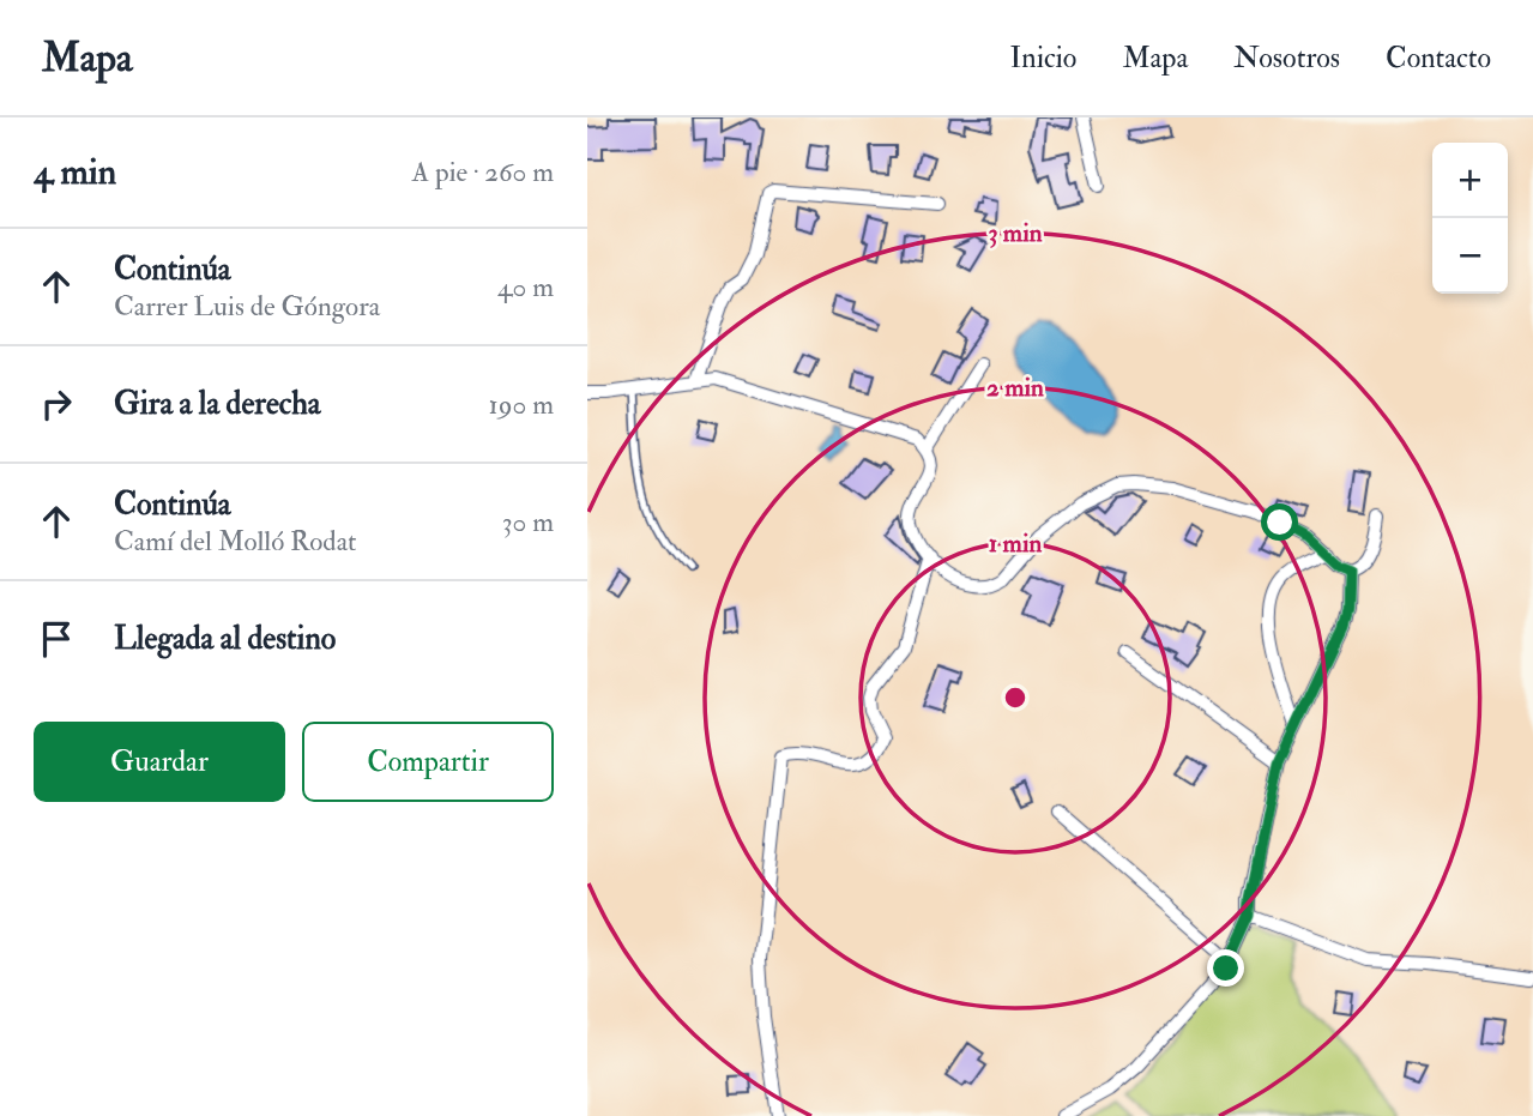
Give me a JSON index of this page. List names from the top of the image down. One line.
{"page":{"header":"Mapa","nav":["Inicio","Mapa","Nosotros","Contacto"],"heading":["4 min","A pie · 260 m"],"map_buttons":["+","−"],"list":[["Continúa","Carrer Luis de Góngora","40 m"],["Gira a la derecha","190 m"],["Continúa","Camí del Molló Rodat","30 m"],"Llegada al destino"],"buttons":["Guardar","Compartir"]},"rings":["3 min","2 min","1 min"]}
